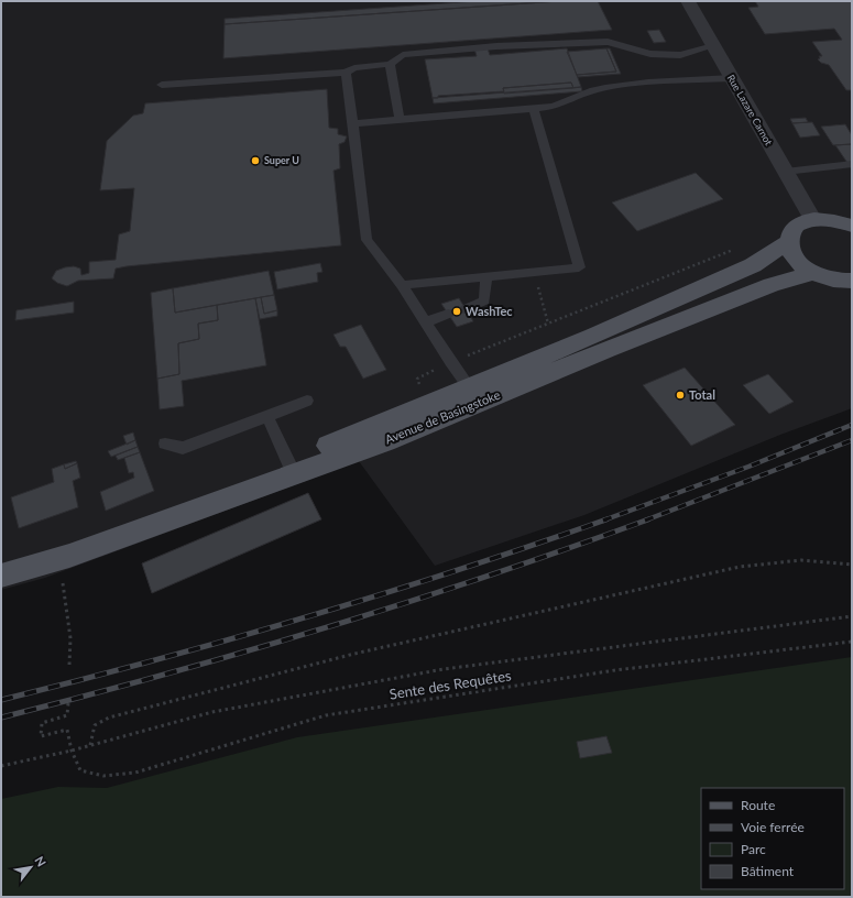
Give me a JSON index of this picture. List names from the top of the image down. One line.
{"streets":{"main road":["Avenue de Basingstoke"],"street":["Rue Lazare Carnot"],"path":["Sente des Requêtes"]},"places":["Super U","WashTec","Total"],"legend":["Route","Voie ferrée","Parc","Bâtiment"],"north":"top right"}
